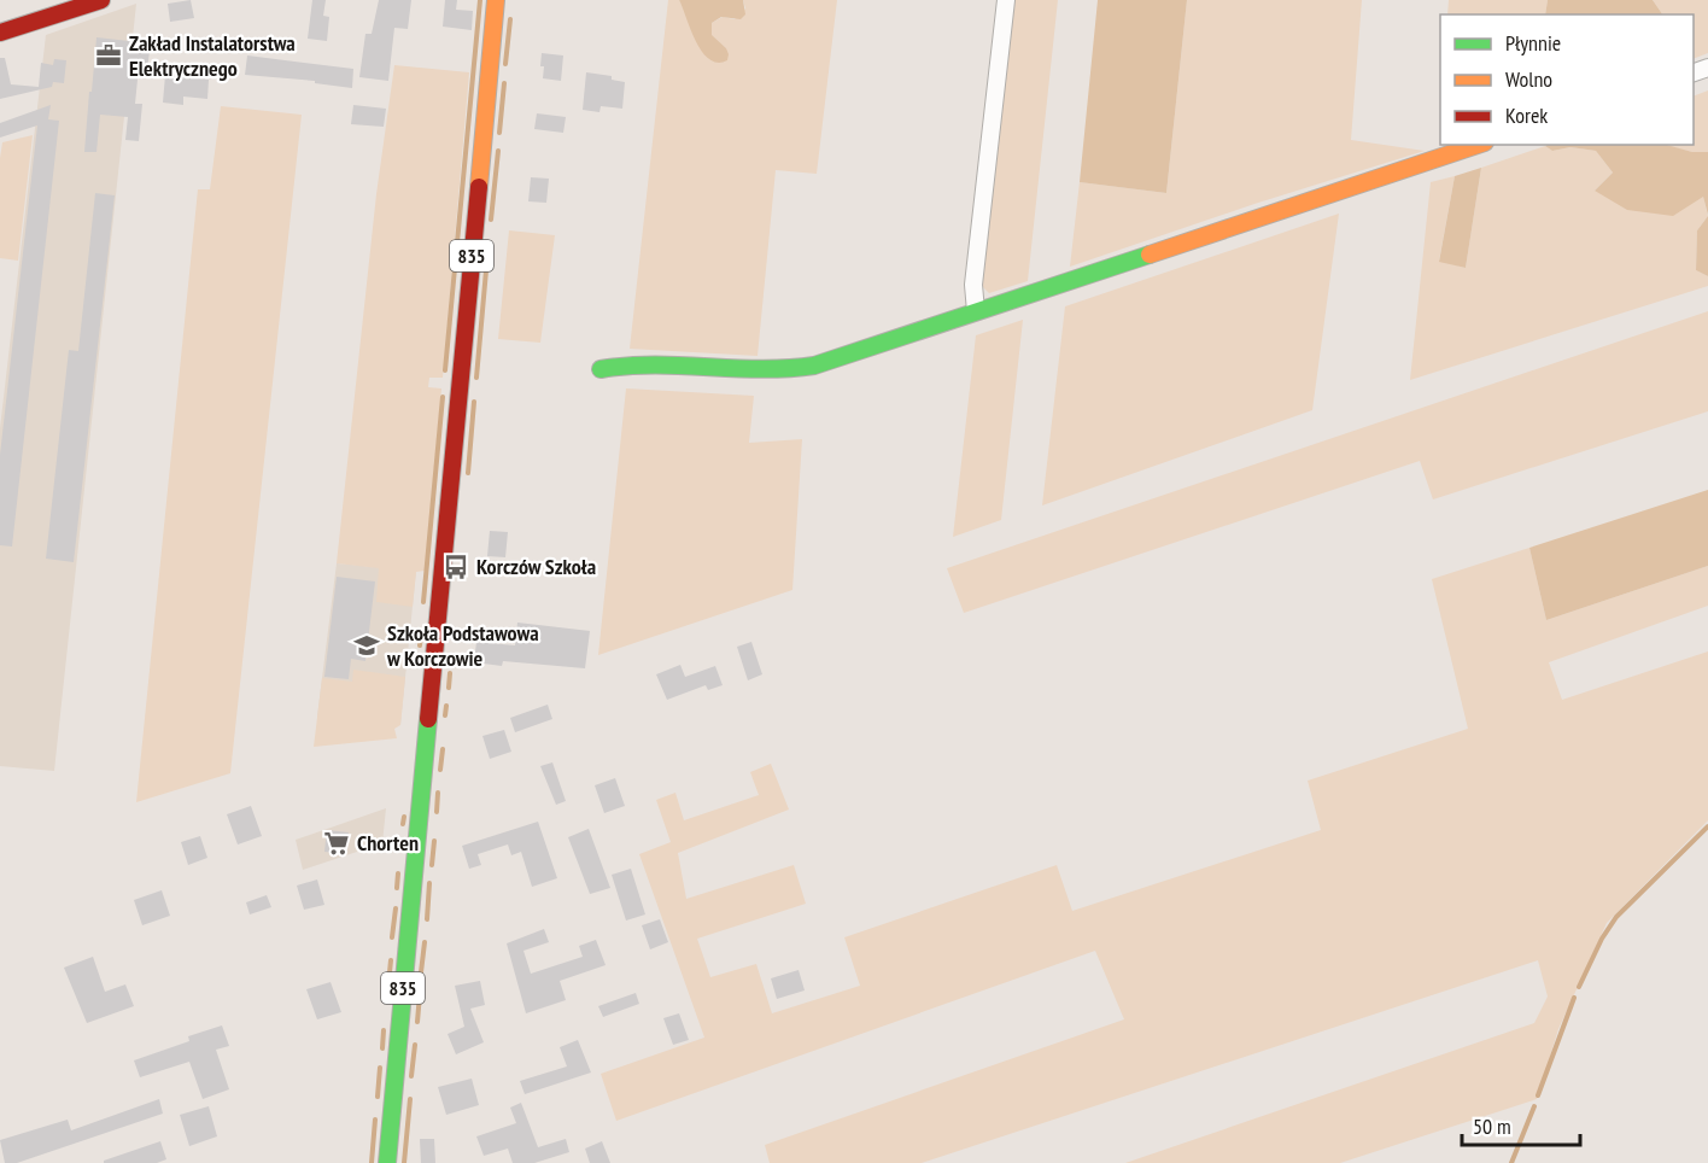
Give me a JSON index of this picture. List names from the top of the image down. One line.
{"streets":{"main road":["835"]},"places":{"office":["Zakład Instalatorstwa Elektrycznego"],"bus stop":["Korczów Szkoła"],"school or university":["Szkoła Podstawowa w Korczowie"],"supermarket":["Chorten"]},"legend":["Płynnie","Wolno","Korek"],"scale_bar":"50 m"}
